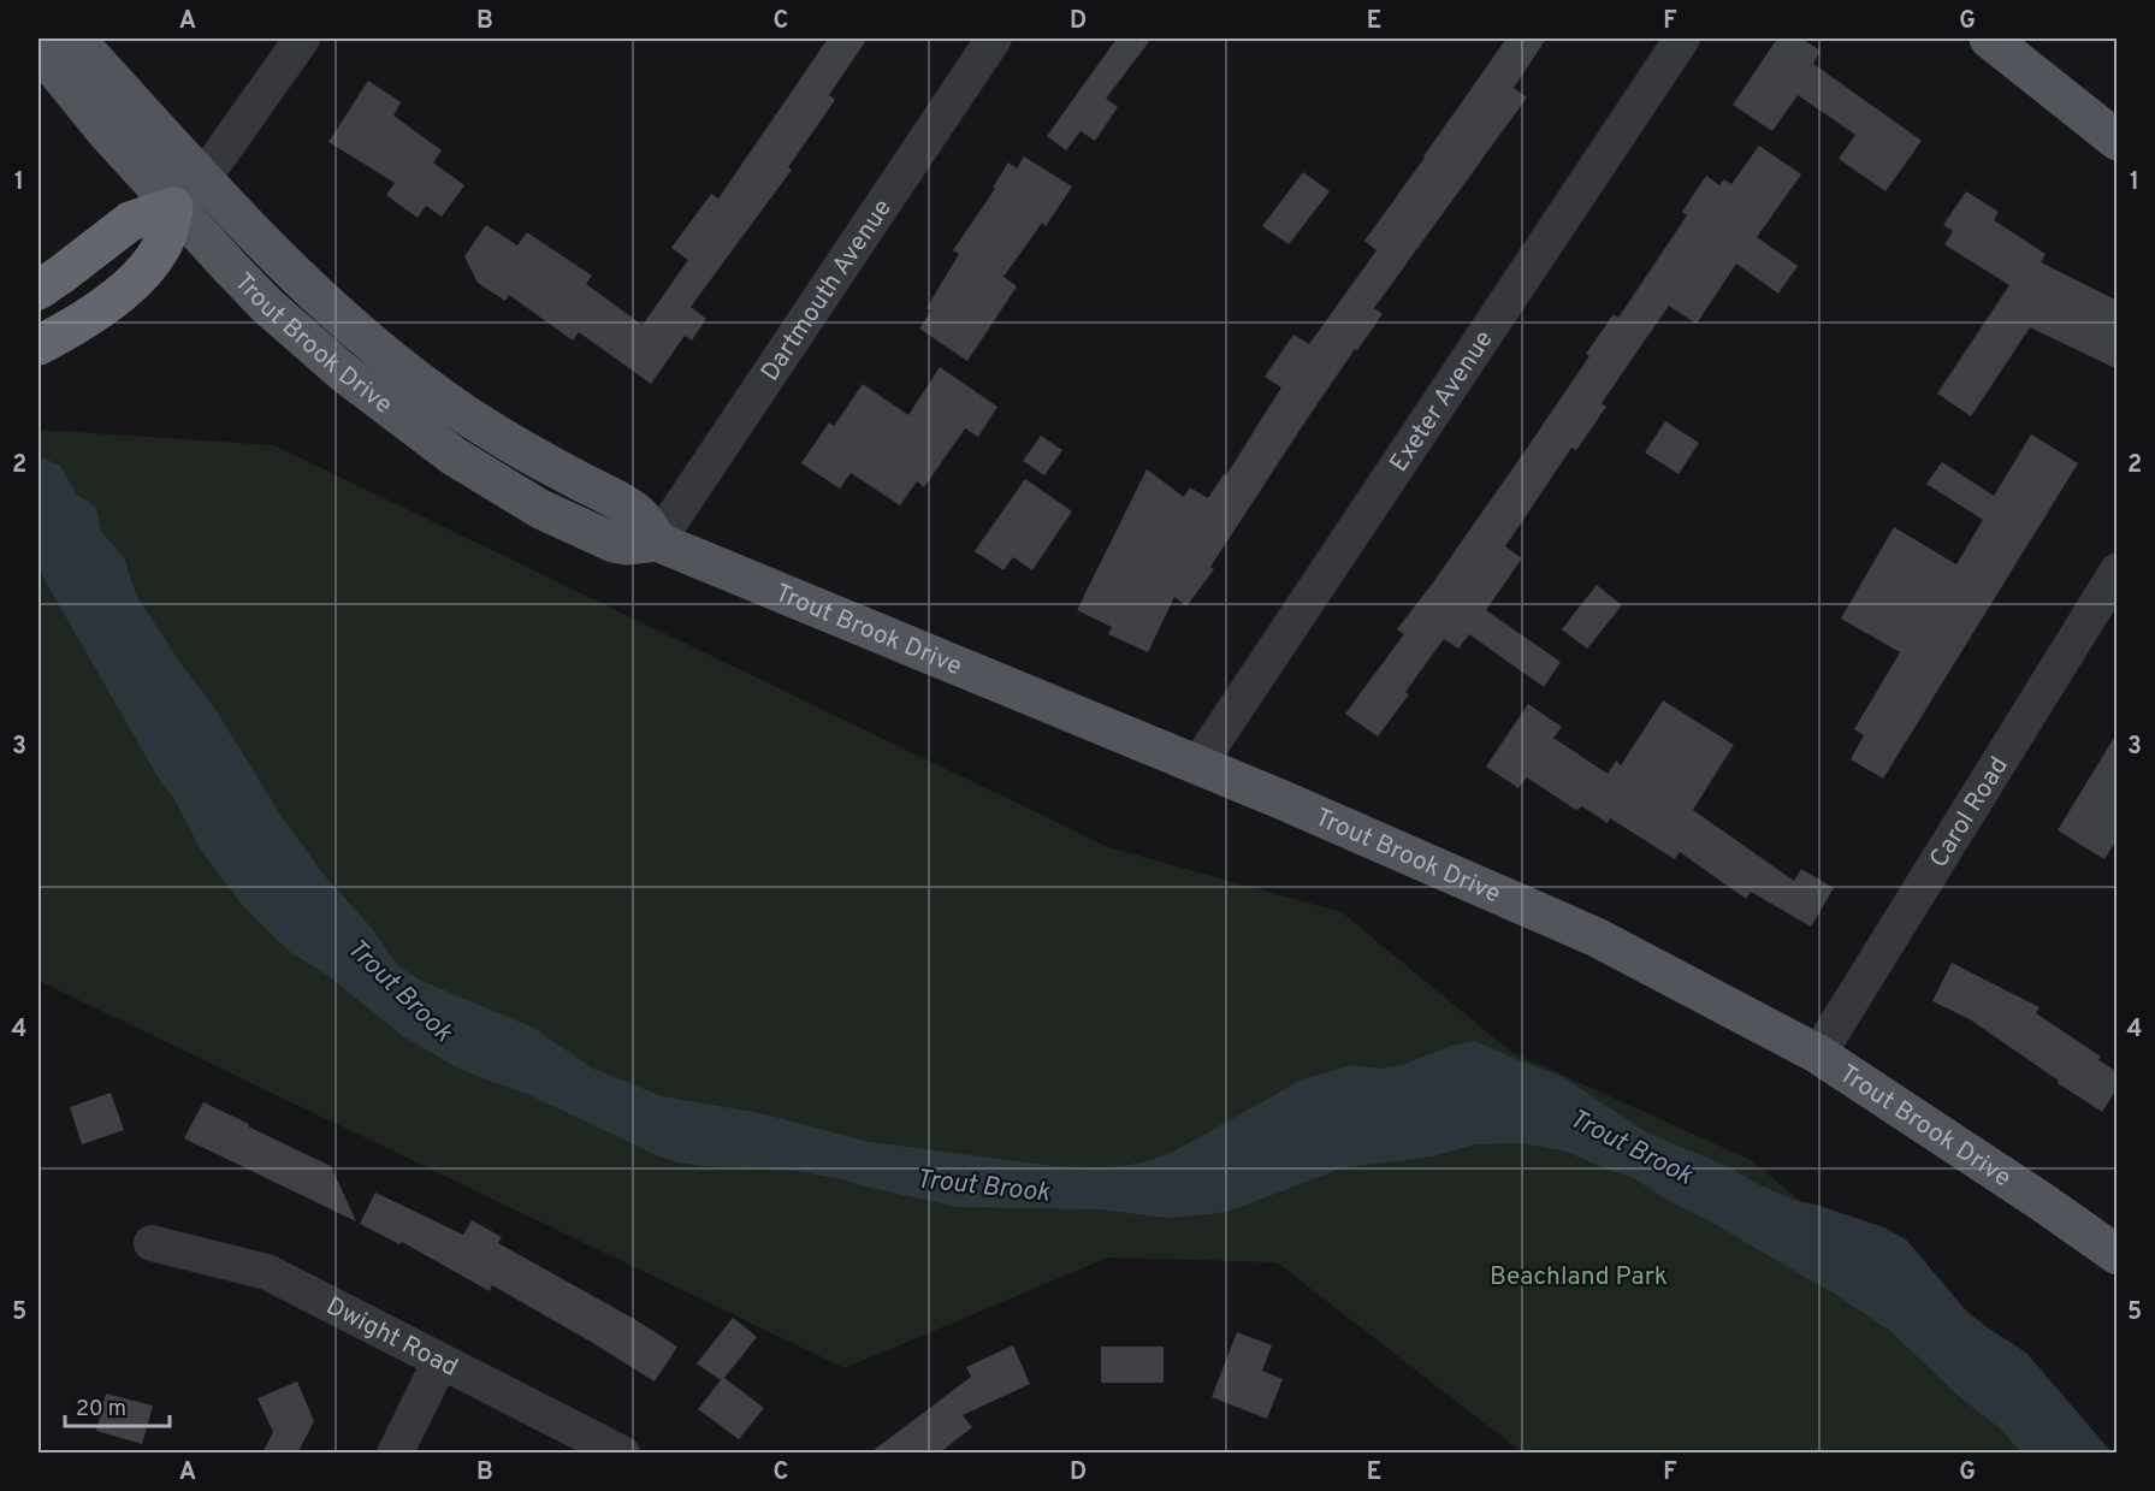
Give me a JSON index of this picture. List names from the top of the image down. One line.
{"streets":{"main road":["Trout Brook Drive"],"street":["Dartmouth Avenue","Exeter Avenue","Carol Road","Dwight Road"]},"crossings":[["Dartmouth Avenue","Trout Brook Drive"],["Trout Brook Drive","Exeter Avenue"],["Trout Brook Drive","Carol Road"]],"water":["Trout Brook"],"parks":["Beachland Park"],"scale_bar":"20 m","grid":{"columns":["A","B","C","D","E","F","G"],"rows":["1","2","3","4","5"]}}
